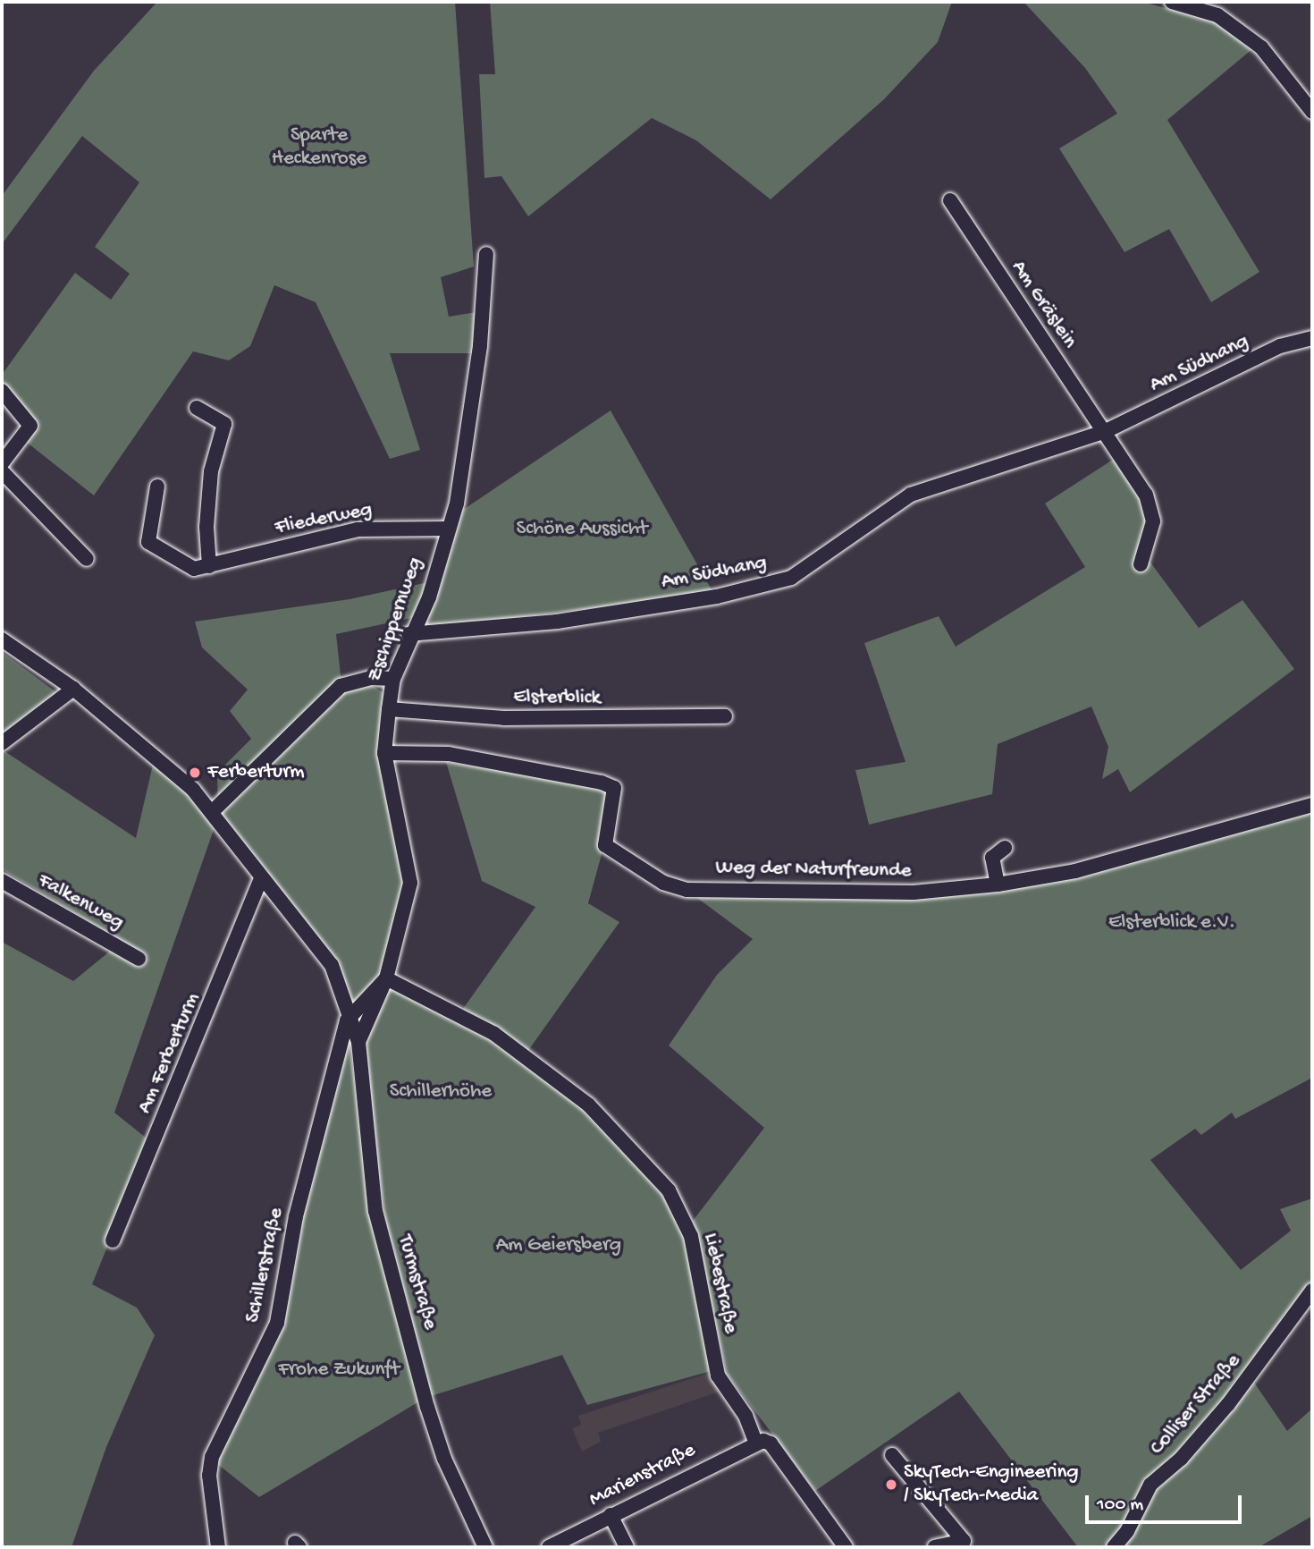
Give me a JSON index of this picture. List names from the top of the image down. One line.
{"streets":{"street":["Am Gräslein","Am Südhang","Fliederweg","Zschippernweg","Elsterblick","Weg der Naturfreunde","Falkenweg","Am Ferberturm","Schillerstraße","Turmstraße","Liebestraße","Colliser Straße","Marienstraße"]},"crossings":[["Am Gräslein","Am Südhang"],["Am Südhang","Zschippernweg"],["Fliederweg","Zschippernweg"],["Zschippernweg","Elsterblick"],["Zschippernweg","Weg der Naturfreunde"],["Zschippernweg","Schillerstraße"],["Zschippernweg","Turmstraße"],["Zschippernweg","Liebestraße"],["Schillerstraße","Turmstraße"],["Liebestraße","Marienstraße"]],"parks":["Sparte Heckenrose","Schöne Aussicht","Elsterblick e.V.","Schillerhöhe","Am Geiersberg","Frohe Zukunft"],"places":["Ferberturm","SkyTech-Engineering / SkyTech-Media"],"scale_bar":"100 m"}
